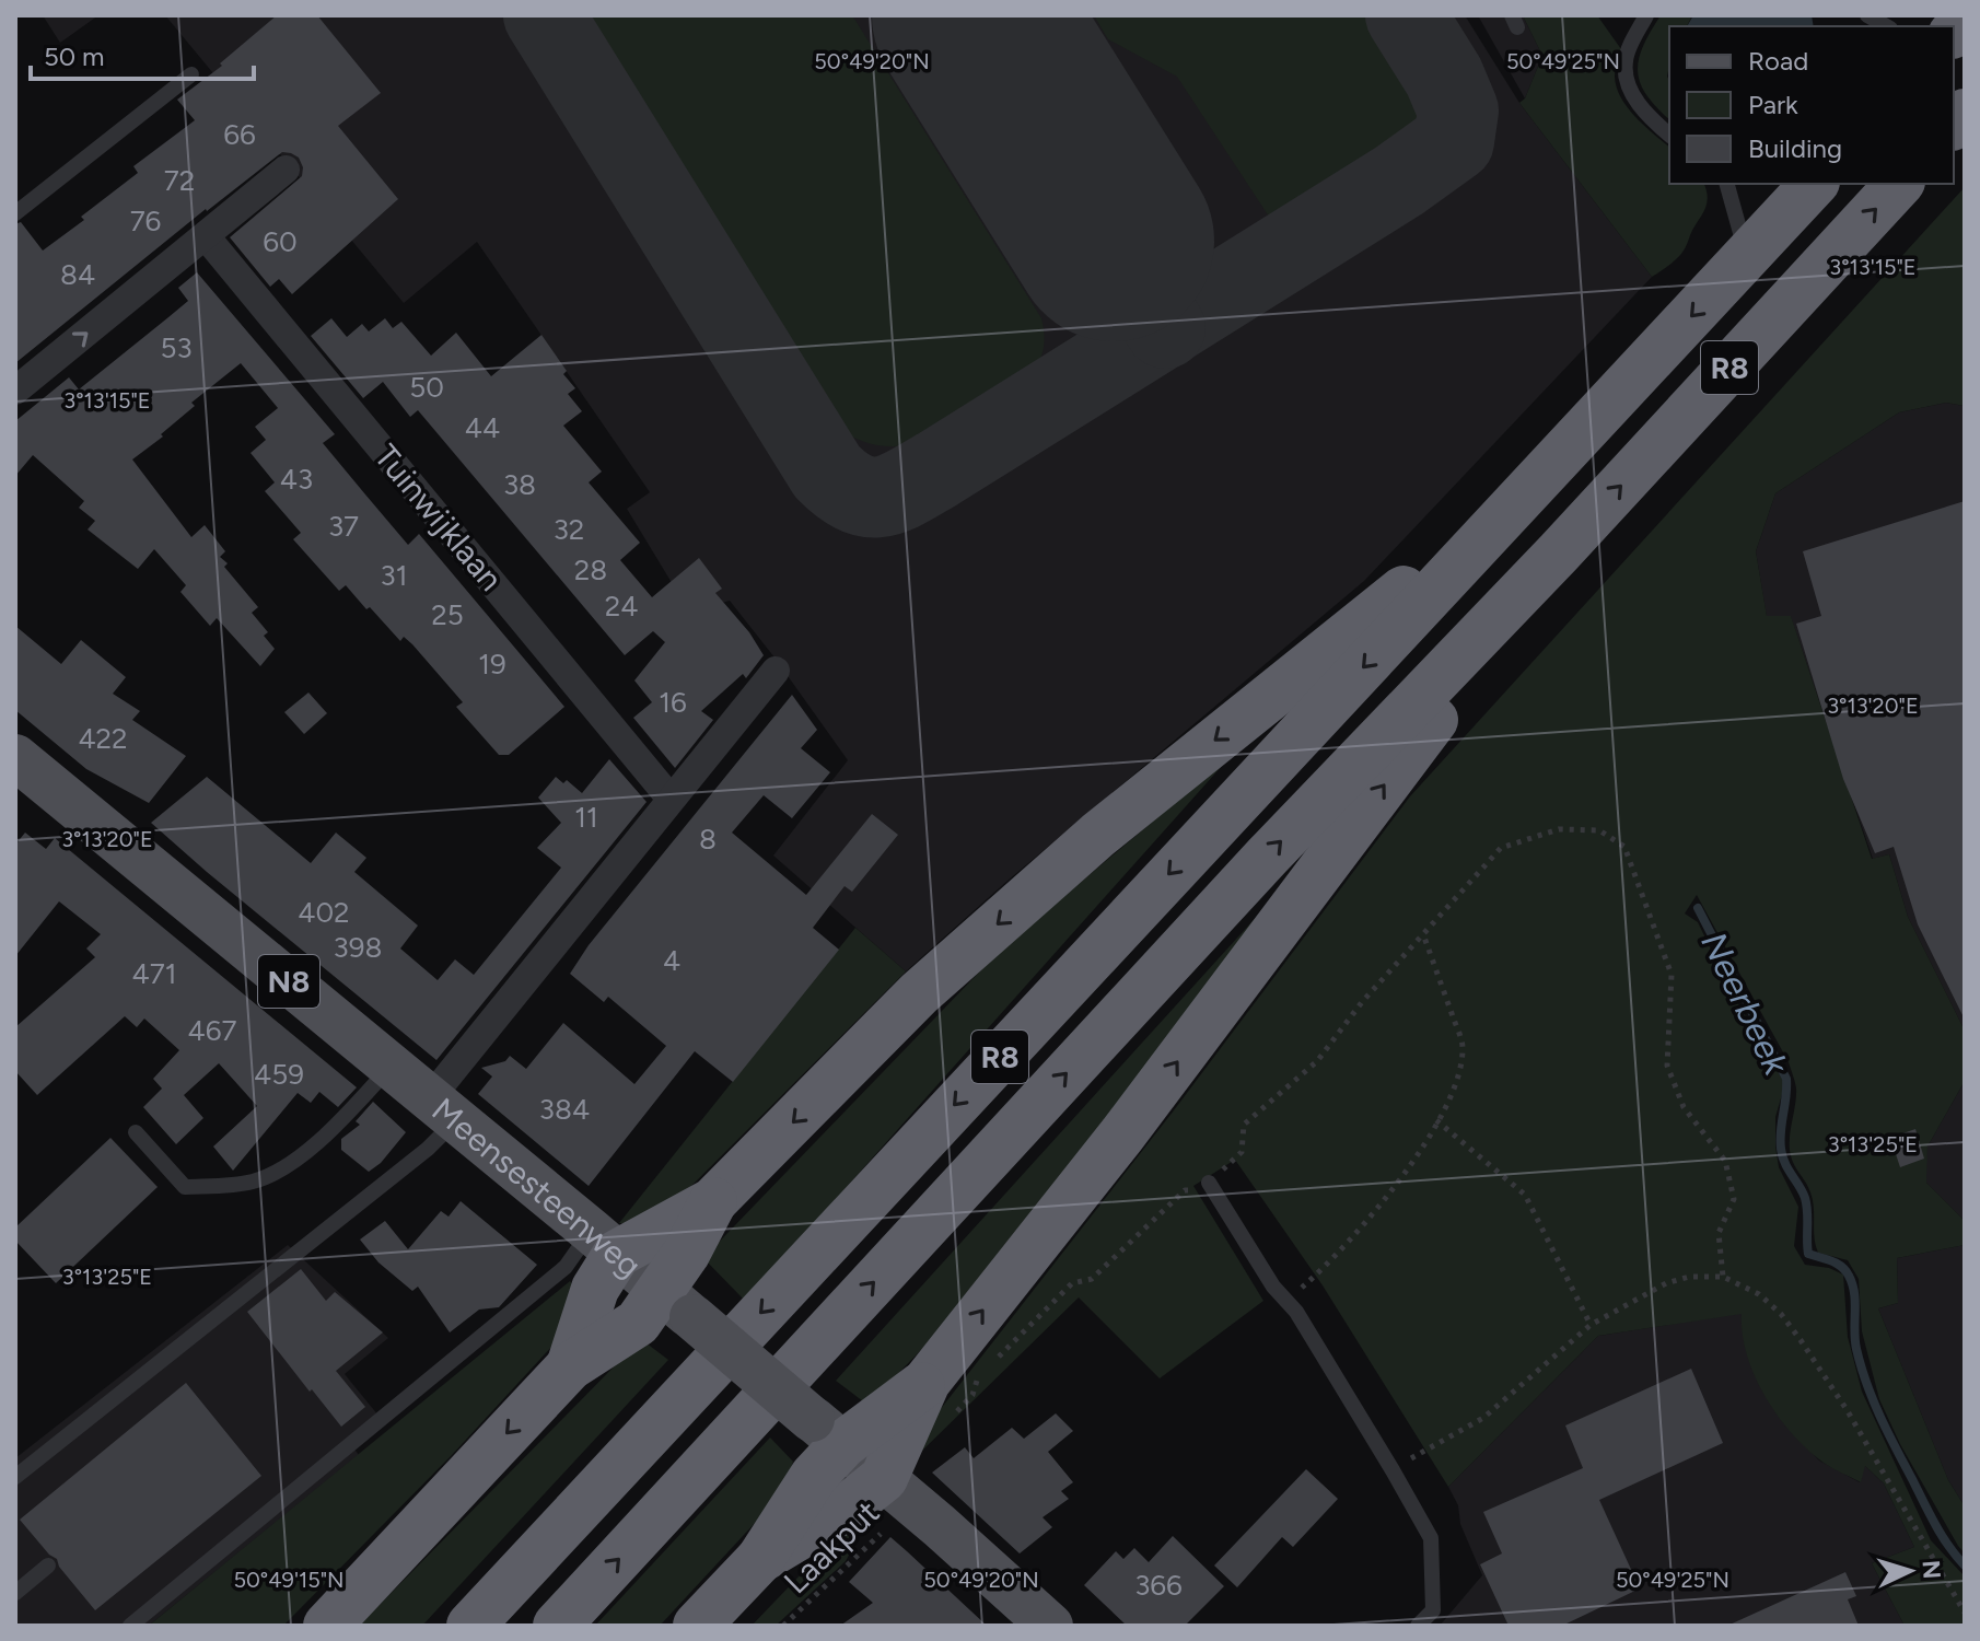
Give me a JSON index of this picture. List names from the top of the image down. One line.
{"streets":{"highway":["R8"],"main road":["N8","Meensesteenweg"],"street":["Tuinwijklaan"],"path":["Laakput"]},"crossings":[["Meensesteenweg","Laakput"]],"water":["Neerbeek"],"house_numbers":["66","72","76","60","84","53","50","44","43","38","37","32","28","31","24","25","19","16","422","11","8","402","398","4","471","467","459","384","366"],"legend":["Road","Park","Building"],"scale_bar":"50 m","north":"right","coordinates":["50°49'20\"N","50°49'25\"N","3°13'15\"E","3°13'20\"E","3°13'25\"E","50°49'15\"N"]}
